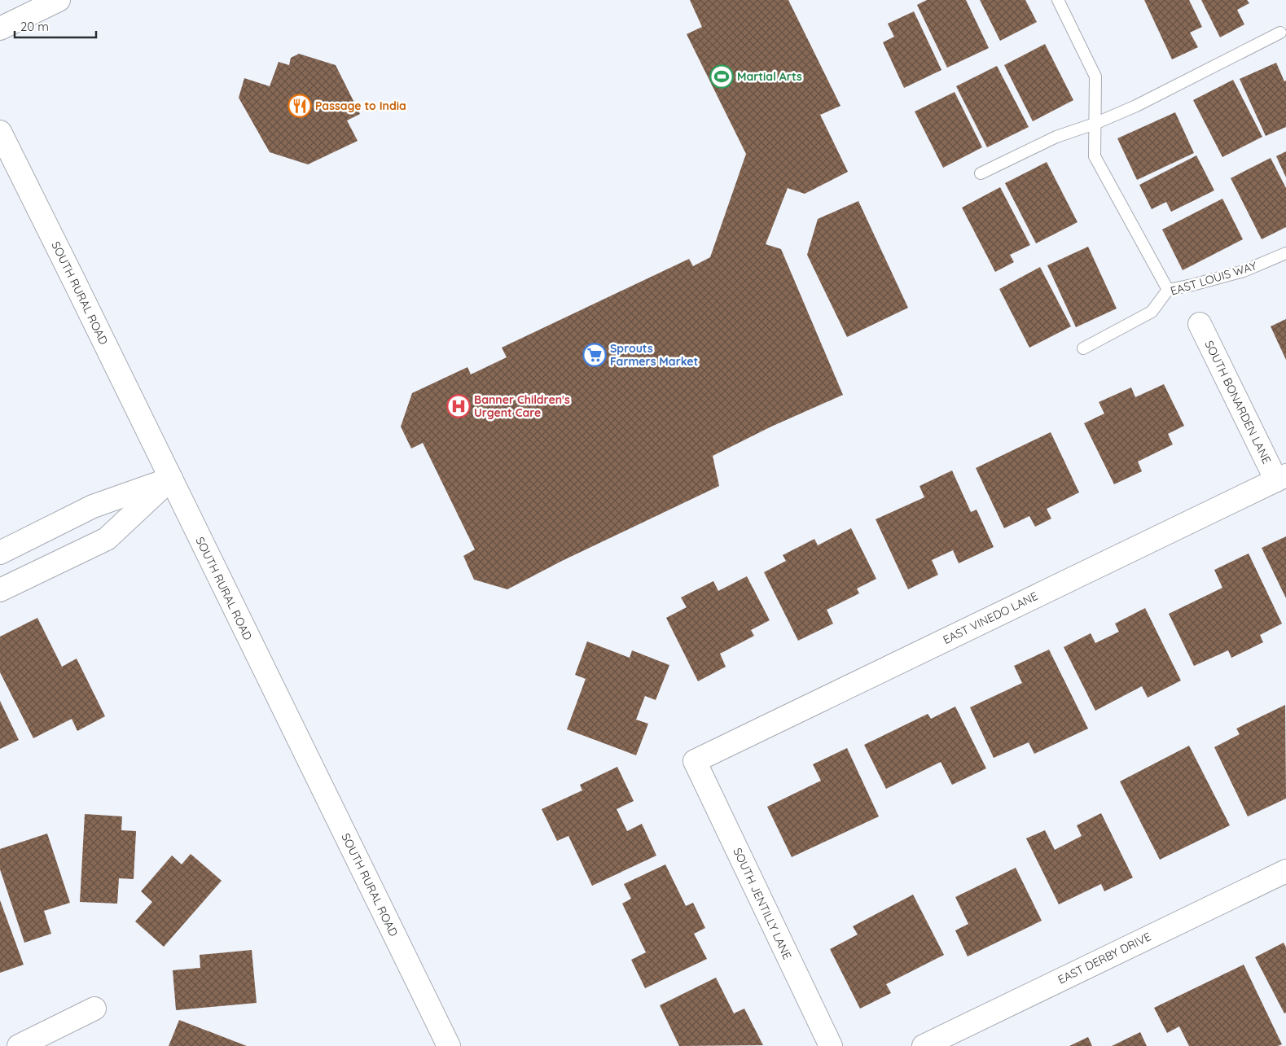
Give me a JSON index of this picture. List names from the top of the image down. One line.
{"streets":{"street":["SOUTH RURAL ROAD","SOUTH BONARDEN LANE","EAST VINEDO LANE","SOUTH JENTILLY LANE","EAST DERBY DRIVE"],"lane":["EAST LOUIS WAY"]},"crossings":[["SOUTH BONARDEN LANE","EAST VINEDO LANE"],["EAST VINEDO LANE","SOUTH JENTILLY LANE"]],"places":{"sports":["Martial Arts"],"restaurant":["Passage to India"],"supermarket":["Sprouts Farmers Market"],"hospital":["Banner Children's Urgent Care"]},"scale_bar":"20 m"}
